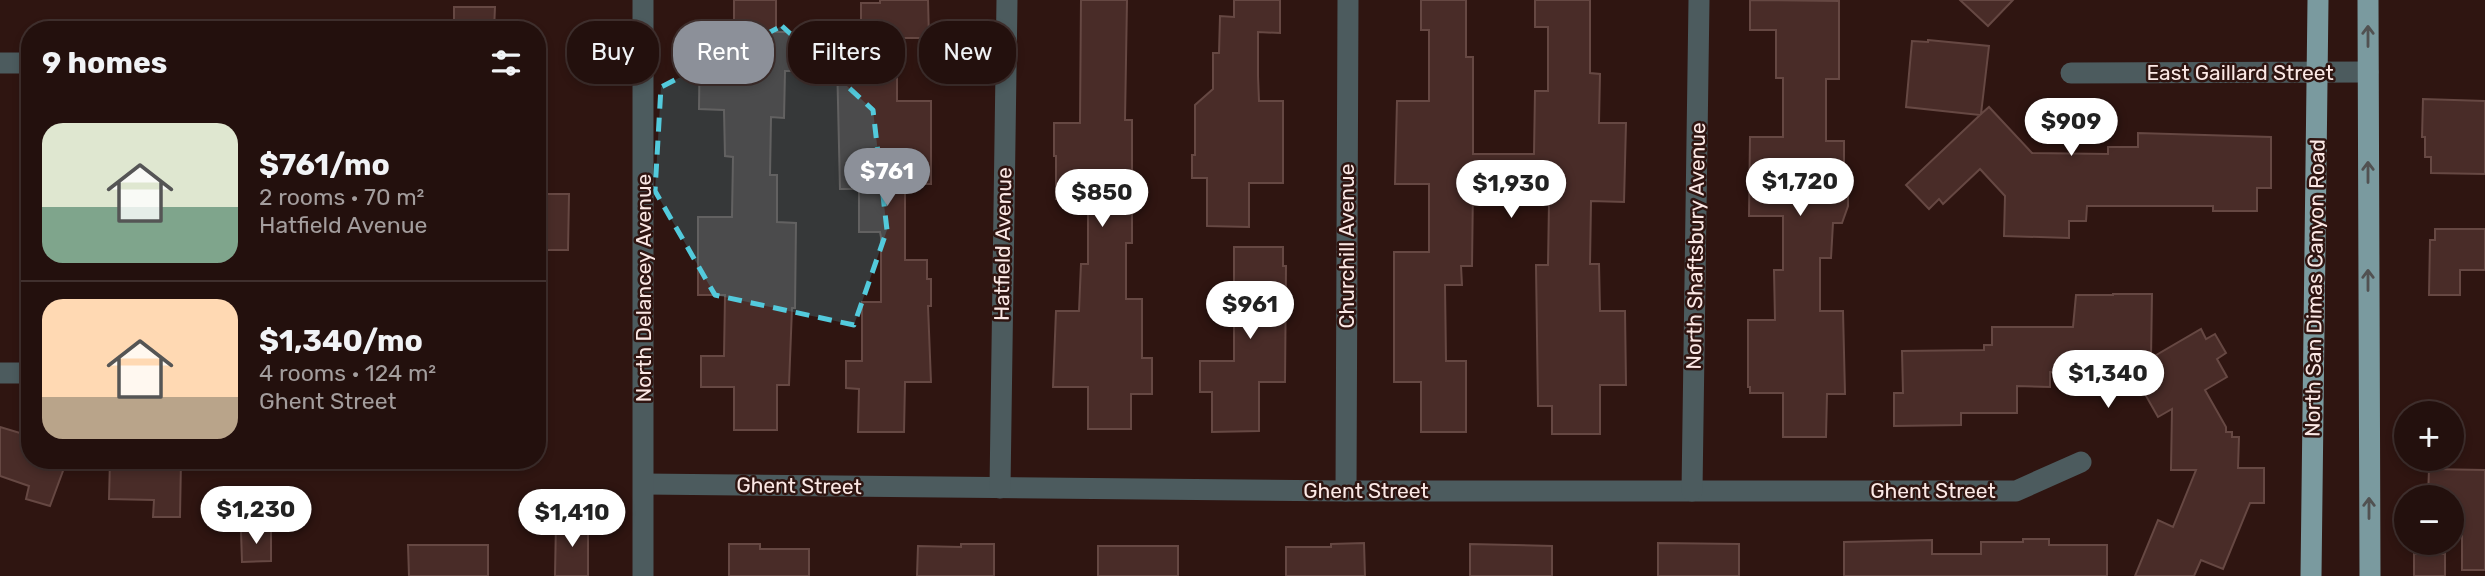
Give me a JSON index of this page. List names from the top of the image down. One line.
{"streets":{"main road":["North San Dimas Canyon Road"],"street":["East Gaillard Street","Hatfield Avenue","Churchill Avenue","North Shaftsbury Avenue","North Delancey Avenue","Ghent Street"]},"crossings":[["East Gaillard Street","North San Dimas Canyon Road"],["Hatfield Avenue","Ghent Street"],["Churchill Avenue","Ghent Street"],["North Shaftsbury Avenue","Ghent Street"],["North Delancey Avenue","Ghent Street"]],"page":{"chip":["Buy","Rent","Filters","New"],"heading":"9 homes","price":["$909","$761","$1,720","$1,930","$850","$961","$1,340","$1,230","$1,410"],"list":[{"name":"$761/mo","note":"2 rooms · 70 m² · Hatfield Avenue"},{"name":"$1,340/mo","note":"4 rooms · 124 m² · Ghent Street"}],"map_buttons":["+","−"]}}
